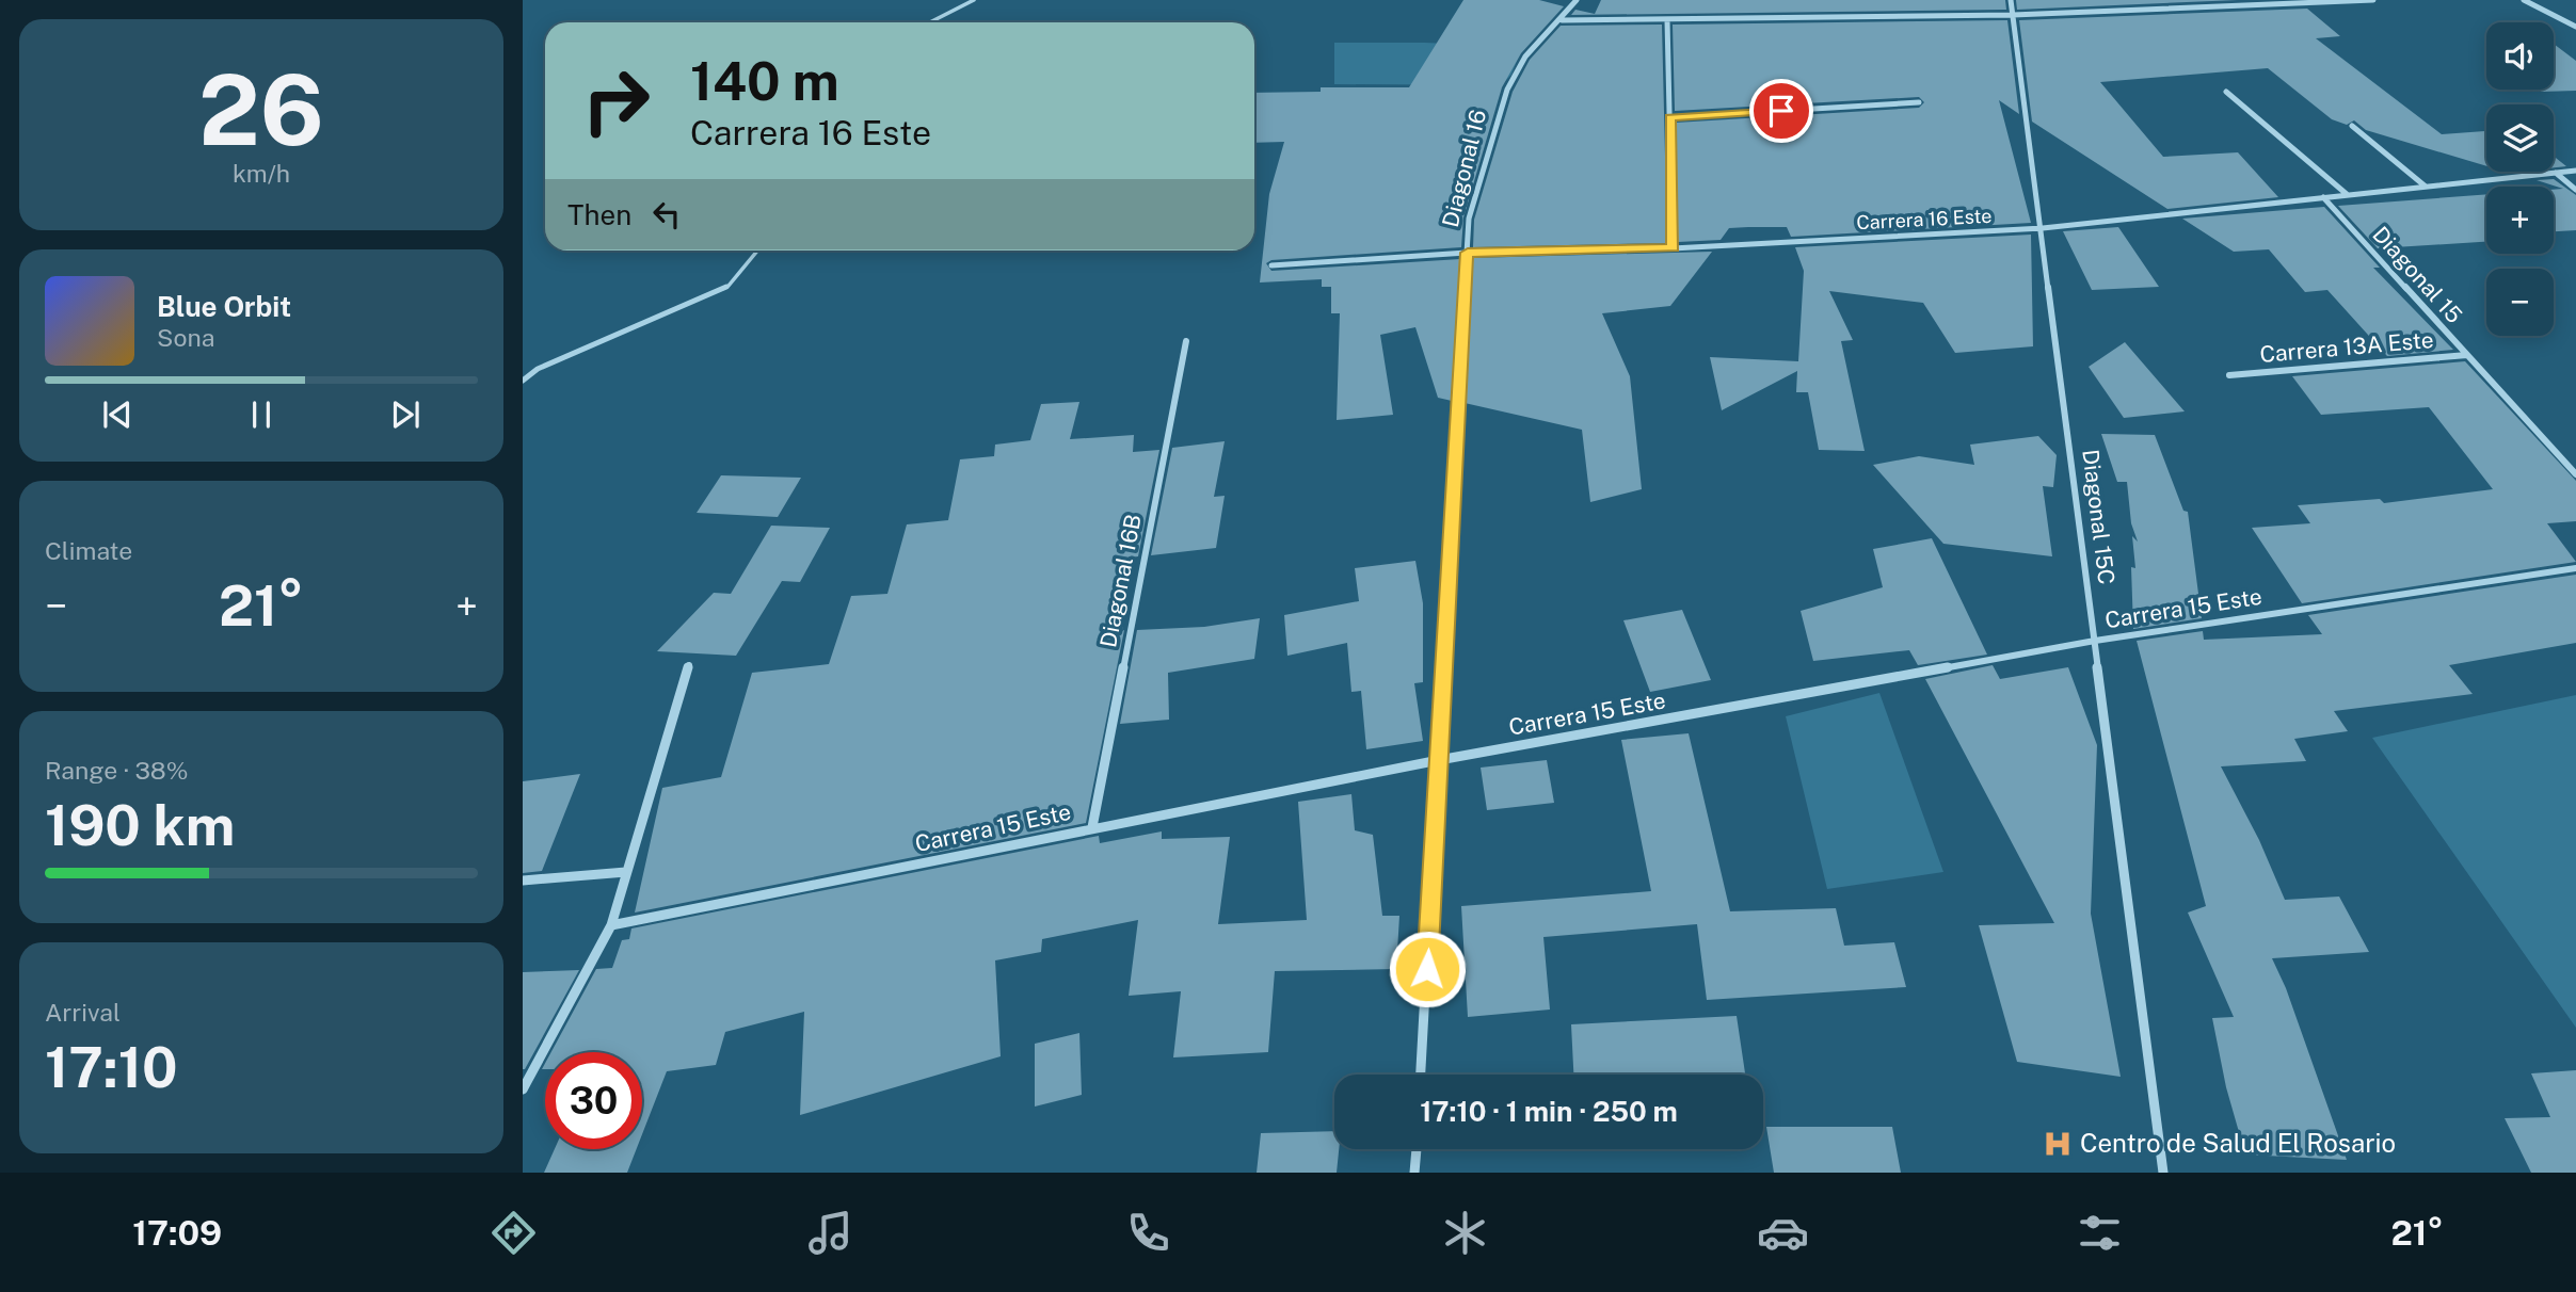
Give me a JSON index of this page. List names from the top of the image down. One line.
{"streets":{"street":["Diagonal 16","Carrera 16 Este","Diagonal 15","Carrera 13A Este","Diagonal 15C","Diagonal 16B","Carrera 15 Este"]},"crossings":[["Diagonal 16","Carrera 16 Este"],["Diagonal 16","Carrera 15 Este"],["Carrera 16 Este","Diagonal 15"],["Carrera 16 Este","Diagonal 15C"],["Diagonal 15","Carrera 13A Este"],["Diagonal 15C","Carrera 15 Este"],["Diagonal 16B","Carrera 15 Este"]],"places":{"hospital":["Centro de Salud El Rosario"]},"page":{"tile":[["26","km/h"],"Climate",["Range · 38%","190 km"],["Arrival","17:10"]],"map_buttons":["+","−"],"turn":["140 m","Carrera 16 Este"],"then":"Then","song":["Blue Orbit","Sona"],"heat":["−","21°","+"],"limit":"30","trip":"17:10 · 1 min · 250 m","tabs":["17:09","21°"]}}
